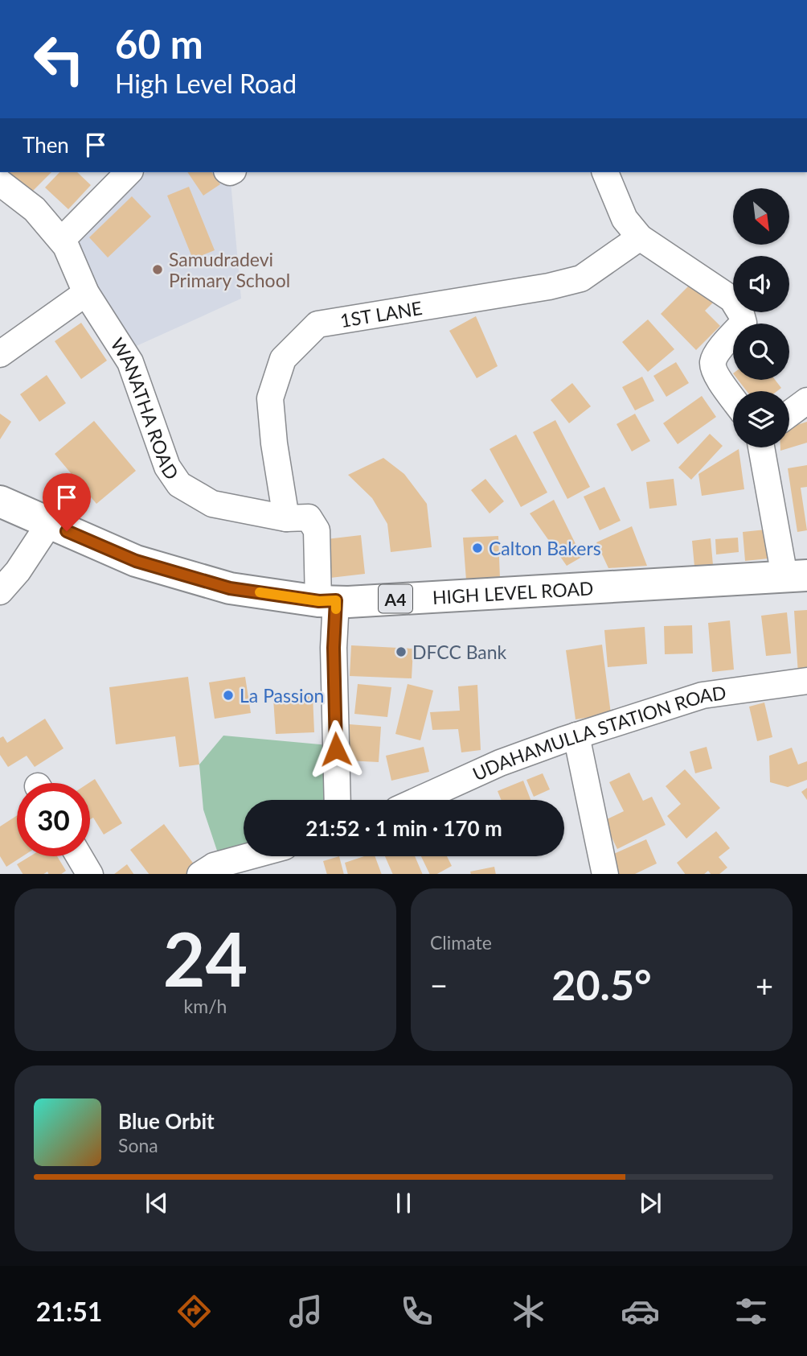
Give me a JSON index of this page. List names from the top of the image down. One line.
{"streets":{"highway":["HIGH LEVEL ROAD","A4"],"street":["1ST LANE","WANATHA ROAD","UDAHAMULLA STATION ROAD"]},"crossings":[["1ST LANE","WANATHA ROAD"],["WANATHA ROAD","HIGH LEVEL ROAD"]],"places":["Samudradevi Primary School","Calton Bakers","DFCC Bank","La Passion"],"north":"bottom right","page":{"turn":["60 m","High Level Road"],"then":"Then","limit":"30","trip":"21:52 · 1 min · 170 m","tile":[["24","km/h"],"Climate"],"heat":["−","20.5°","+"],"song":["Blue Orbit","Sona"],"tabs":"21:51"}}
